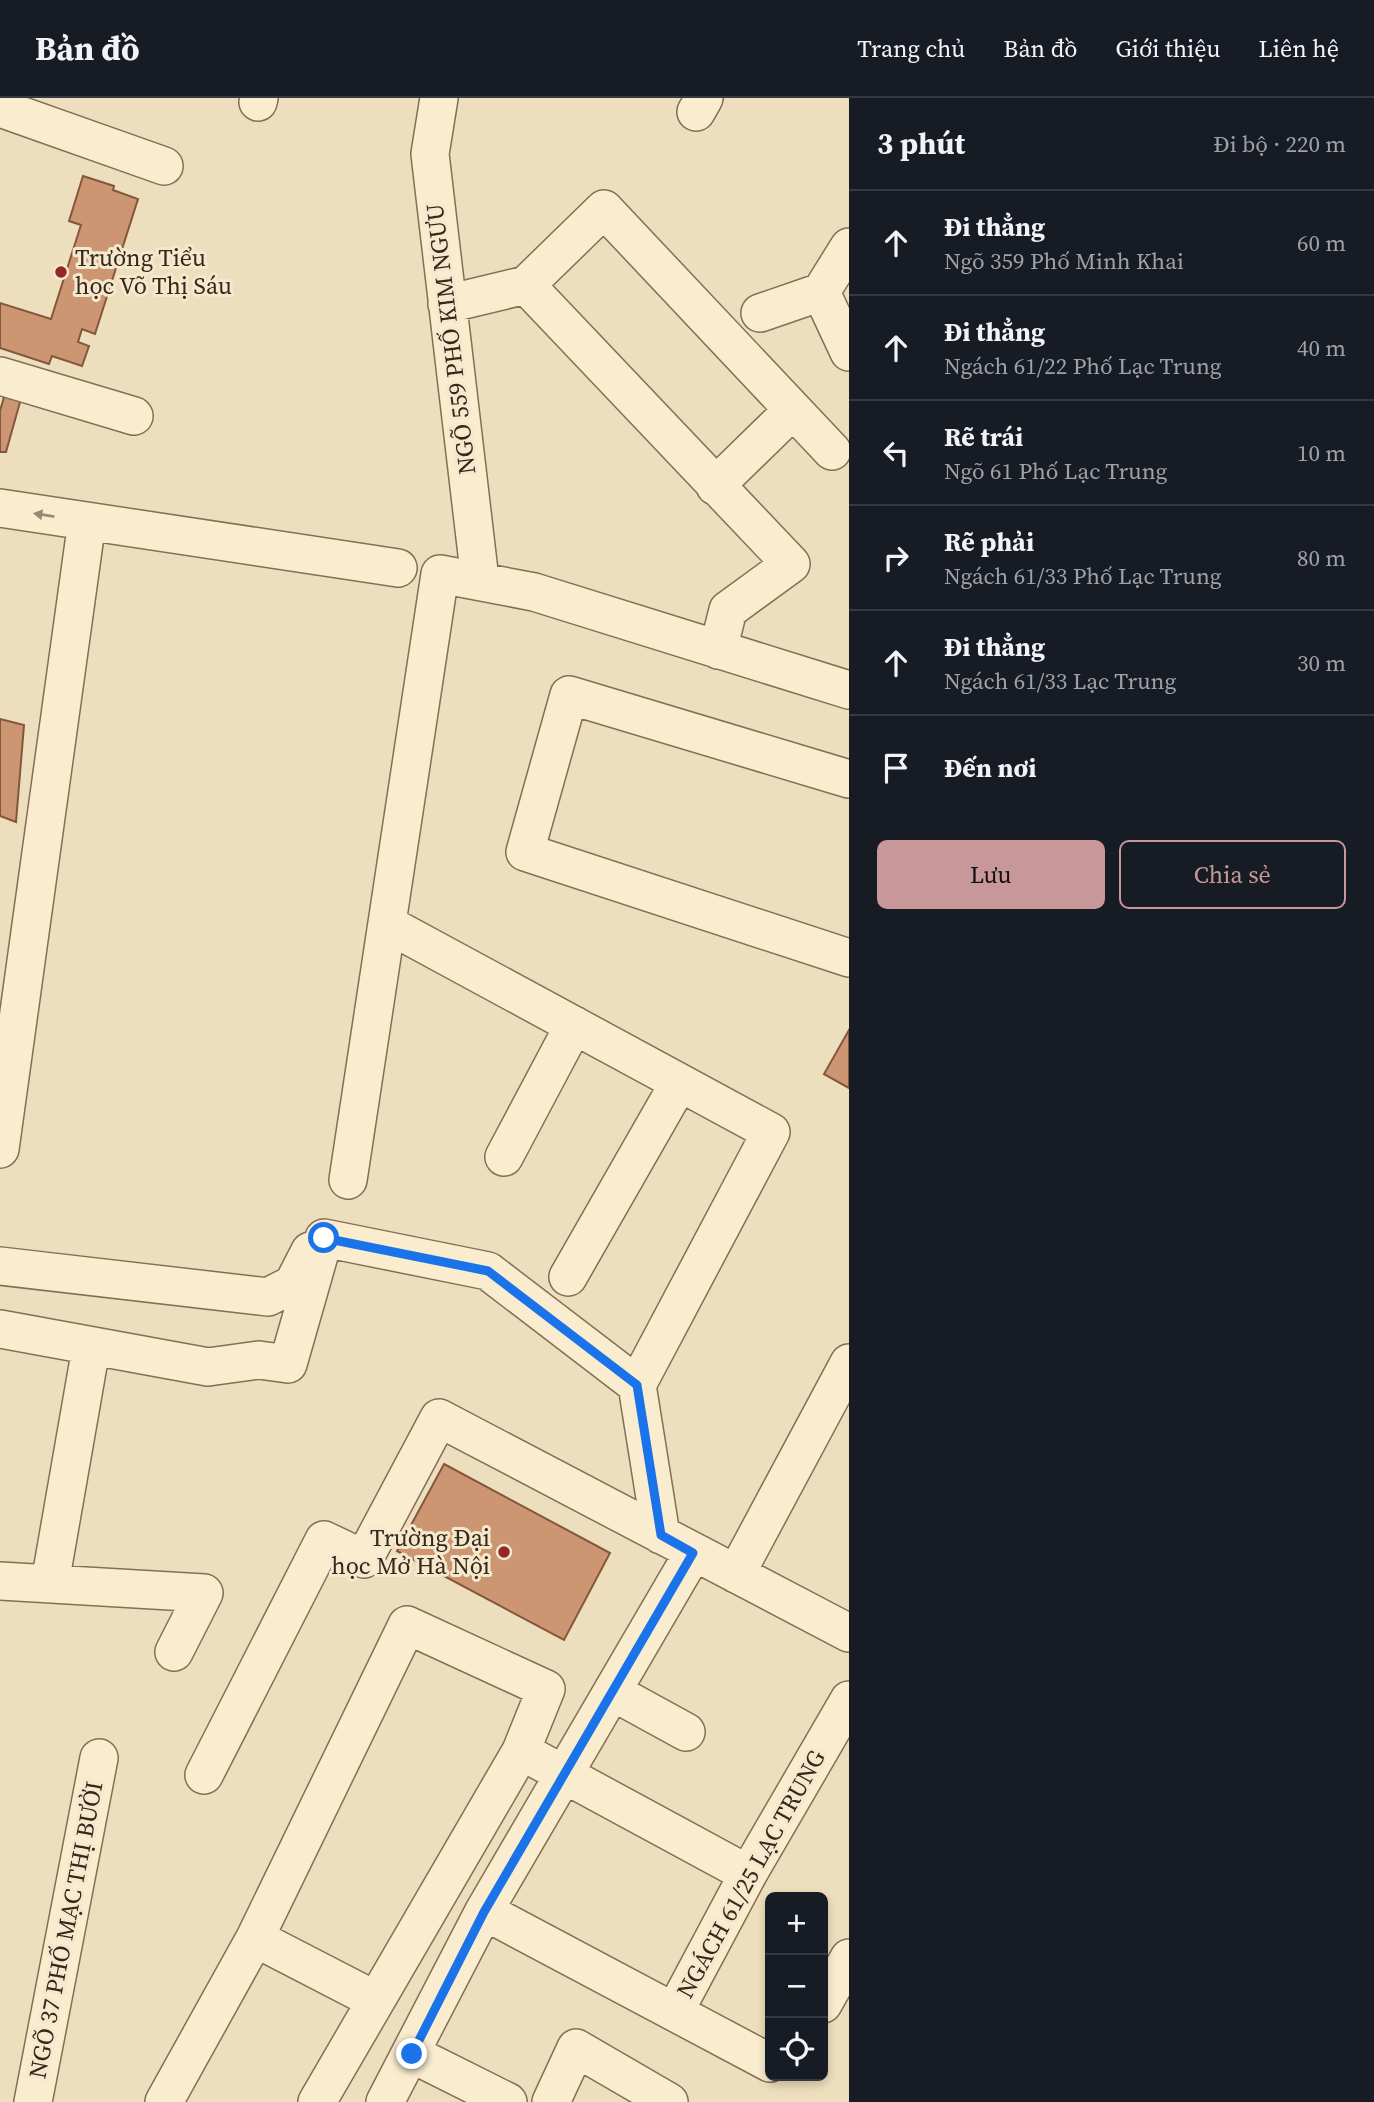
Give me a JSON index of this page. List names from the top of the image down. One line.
{"streets":{"street":["NGÕ 559 PHỐ KIM NGƯU","NGÁCH 61/25 LẠC TRUNG","NGÕ 37 PHỐ MẠC THỊ BƯỞI"]},"places":["Trường Tiểu học Võ Thị Sáu","Trường Đại học Mở Hà Nội"],"page":{"header":"Bản đồ","nav":["Trang chủ","Bản đồ","Giới thiệu","Liên hệ"],"heading":["3 phút","Đi bộ · 220 m"],"list":[["Đi thẳng","Ngõ 359 Phố Minh Khai","60 m"],["Đi thẳng","Ngách 61/22 Phố Lạc Trung","40 m"],["Rẽ trái","Ngõ 61 Phố Lạc Trung","10 m"],["Rẽ phải","Ngách 61/33 Phố Lạc Trung","80 m"],["Đi thẳng","Ngách 61/33 Lạc Trung","30 m"],"Đến nơi"],"buttons":["Lưu","Chia sẻ"],"map_buttons":["+","−"]}}
